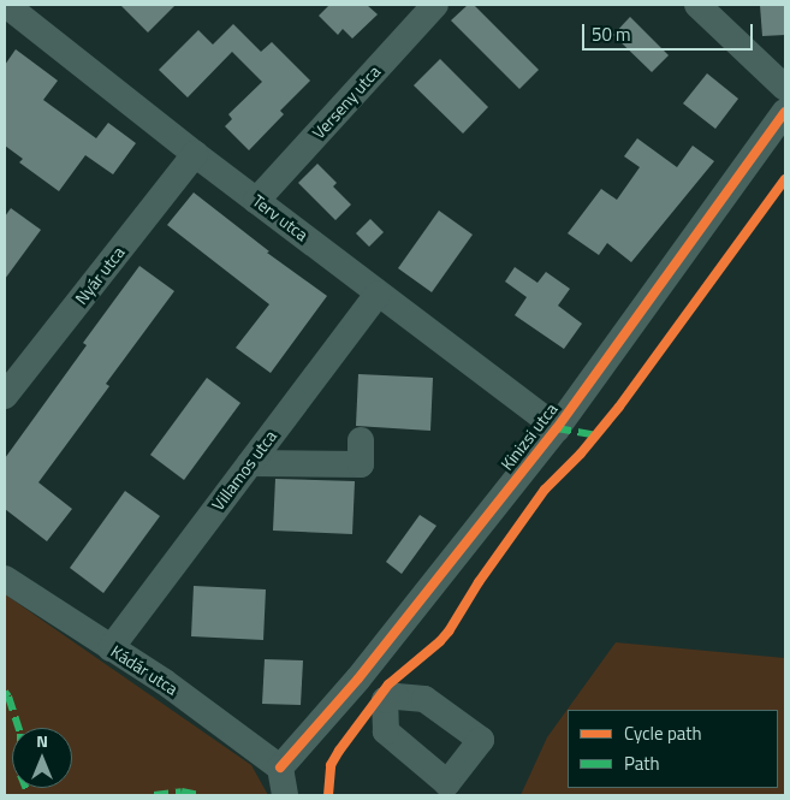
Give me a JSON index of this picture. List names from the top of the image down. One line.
{"streets":{"street":["Verseny utca","Terv utca","Nyár utca","Kinizsi utca","Villamos utca","Kádár utca"]},"crossings":[["Verseny utca","Terv utca"],["Terv utca","Nyár utca"],["Terv utca","Kinizsi utca"],["Terv utca","Villamos utca"],["Kinizsi utca","Kádár utca"],["Villamos utca","Kádár utca"]],"legend":["Cycle path","Path"],"scale_bar":"50 m","north":"top"}
